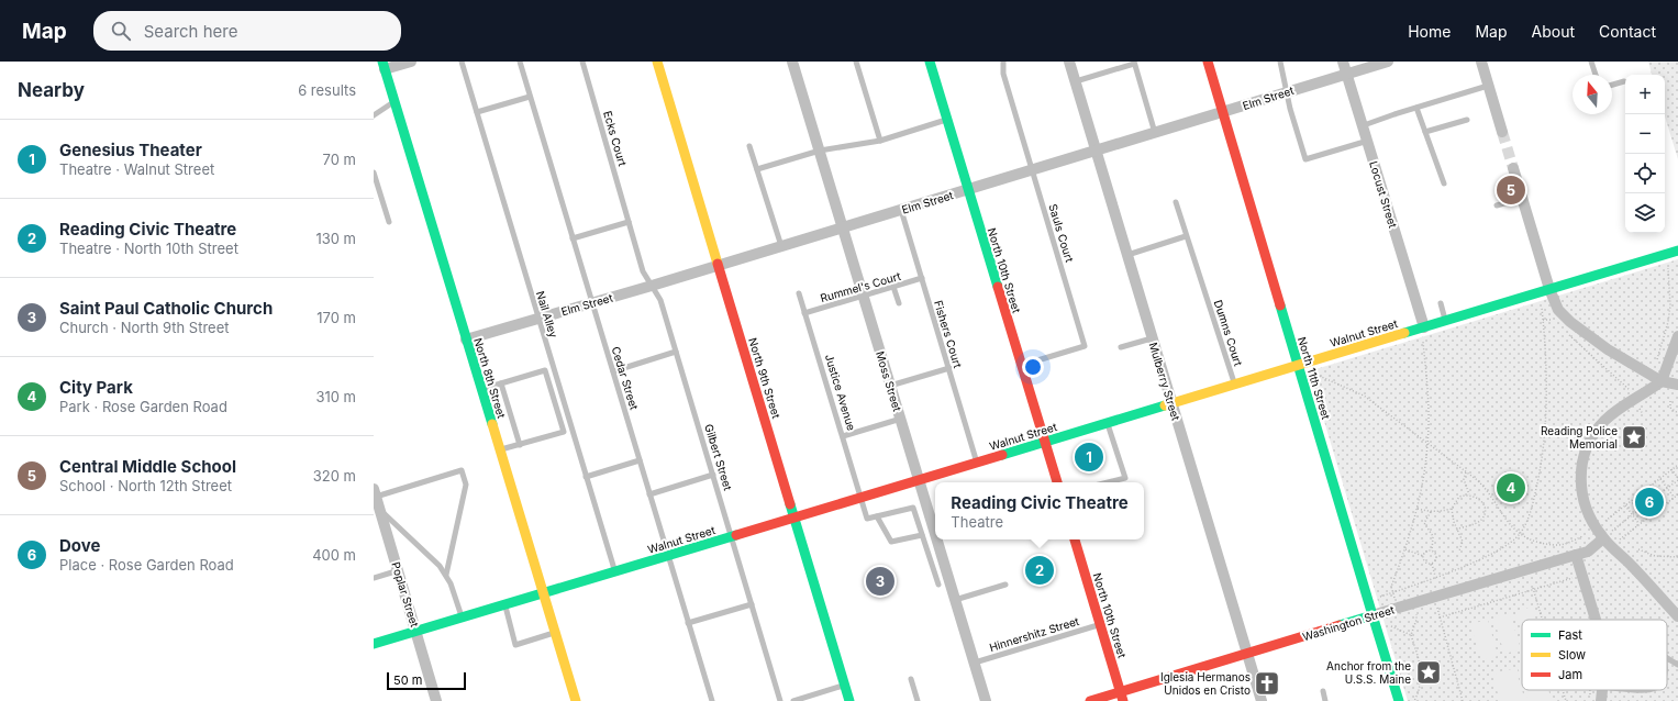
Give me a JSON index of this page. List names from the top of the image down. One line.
{"streets":{"street":["Elm Street","Locust Street","North 10th Street","Walnut Street","North 8th Street","North 9th Street","North 11th Street","Moss Street","Mulberry Street","Poplar Street","Washington Street"],"lane":["Ecks Court","Sauls Court","Rummel's Court","Nail Alley","Dumns Court","Fishers Court","Cedar Street","Justice Avenue","Gilbert Street","Hinnershitz Street"]},"crossings":[["Elm Street","Locust Street"],["Elm Street","Sauls Court"],["Elm Street","North 10th Street"],["Elm Street","Nail Alley"],["Elm Street","Fishers Court"],["Elm Street","North 8th Street"],["Elm Street","Cedar Street"],["Elm Street","North 9th Street"],["Elm Street","North 11th Street"],["Elm Street","Moss Street"],["Elm Street","Mulberry Street"],["Elm Street","Gilbert Street"],["Ecks Court","Gilbert Street"],["Locust Street","Walnut Street"],["Sauls Court","North 10th Street"],["North 10th Street","Walnut Street"],["North 10th Street","Washington Street"],["North 10th Street","Hinnershitz Street"],["Rummel's Court","Fishers Court"],["Rummel's Court","Moss Street"],["Rummel's Court","Justice Avenue"],["Nail Alley","Walnut Street"],["Dumns Court","Walnut Street"],["Walnut Street","Fishers Court"],["Walnut Street","North 8th Street"],["Walnut Street","Cedar Street"],["Walnut Street","North 9th Street"],["Walnut Street","North 11th Street"],["Walnut Street","Moss Street"],["Walnut Street","Mulberry Street"],["Walnut Street","Justice Avenue"],["Walnut Street","Gilbert Street"],["Walnut Street","Poplar Street"],["North 11th Street","Washington Street"],["Moss Street","Hinnershitz Street"],["Mulberry Street","Washington Street"]],"places":{"place":["Reading Police Memorial","Anchor from the U.S.S. Maine"],"church":["Iglesia Hermanos Unidos en Cristo"]},"legend":["Fast","Slow","Jam"],"scale_bar":"50 m","north":"top","page":{"header":"Map","search":"Search here","nav":["Home","Map","About","Contact"],"heading":["Nearby","6 results"],"map_buttons":["+","−"],"list":[{"mark":"1","name":"Genesius Theater","note":"Theatre · Walnut Street","value":"70 m"},{"mark":"2","name":"Reading Civic Theatre","note":"Theatre · North 10th Street","value":"130 m"},{"mark":"3","name":"Saint Paul Catholic Church","note":"Church · North 9th Street","value":"170 m"},{"mark":"4","name":"City Park","note":"Park · Rose Garden Road","value":"310 m"},{"mark":"5","name":"Central Middle School","note":"School · North 12th Street","value":"320 m"},{"mark":"6","name":"Dove","note":"Place · Rose Garden Road","value":"400 m"}],"pins":["5","1","4","6","2","3"],"popup":["Reading Civic Theatre","Theatre"],"scale":"50 m"}}
